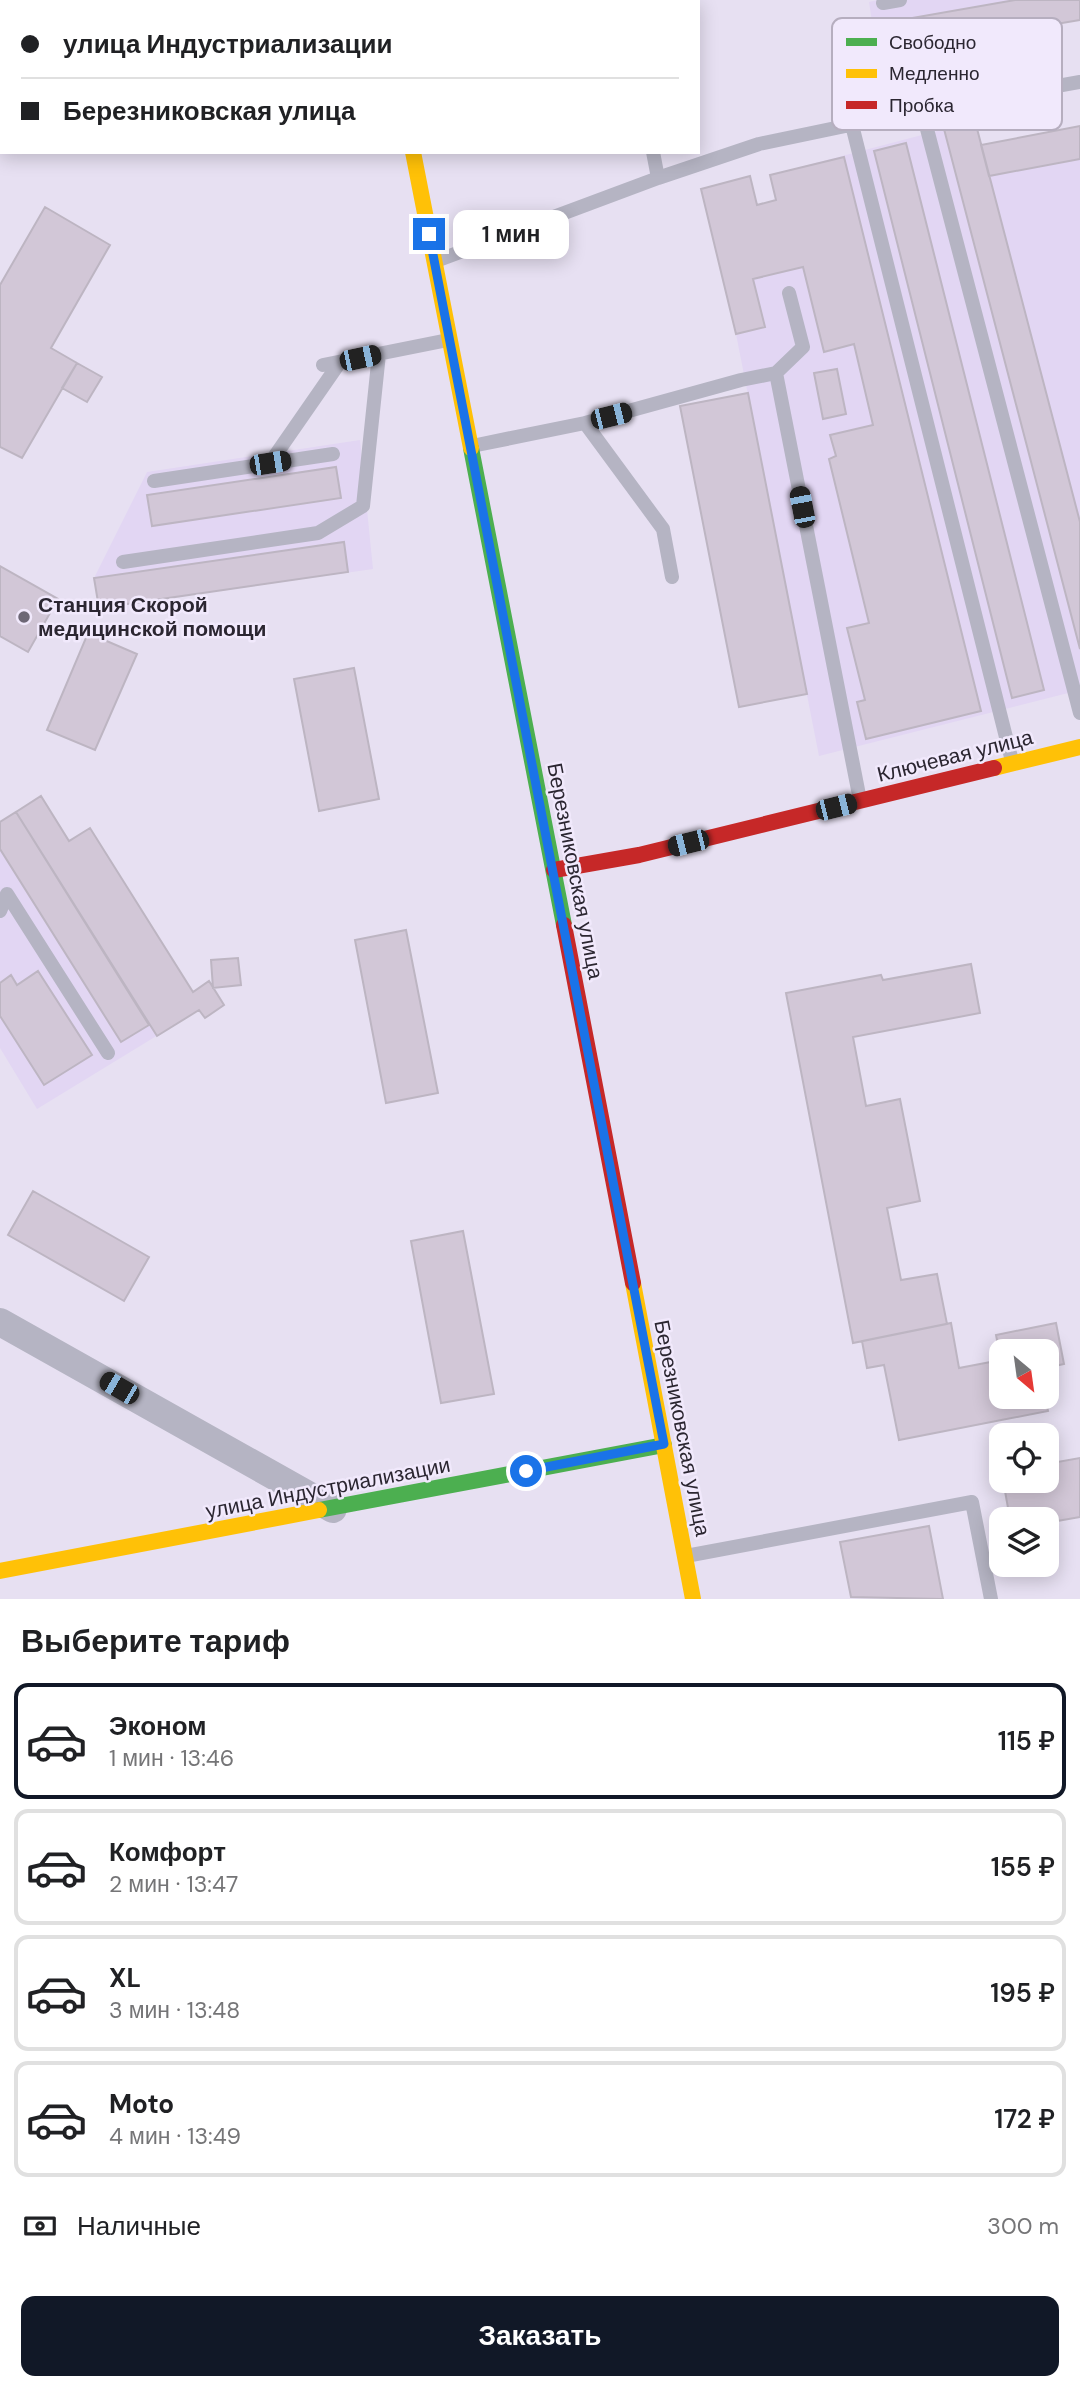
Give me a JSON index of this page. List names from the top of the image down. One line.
{"streets":{"main road":["Ключевая улица","Березниковская улица","улица Индустриализации"]},"crossings":[["Ключевая улица","Березниковская улица"],["Березниковская улица","улица Индустриализации"]],"places":["Станция Скорой медицинской помощи"],"legend":["Свободно","Медленно","Пробка"],"north":"bottom right","page":{"banner":["улица Индустриализации","Березниковская улица"],"bubble":"1 мин","heading":"Выберите тариф","list":[{"name":"Эконом","note":"1 мин · 13:46","value":"115 ₽"},{"name":"Комфорт","note":"2 мин · 13:47","value":"155 ₽"},{"name":"XL","note":"3 мин · 13:48","value":"195 ₽"},{"name":"Moto","note":"4 мин · 13:49","value":"172 ₽"}],"pay":["Наличные","300 m"],"buttons":"Заказать"}}
